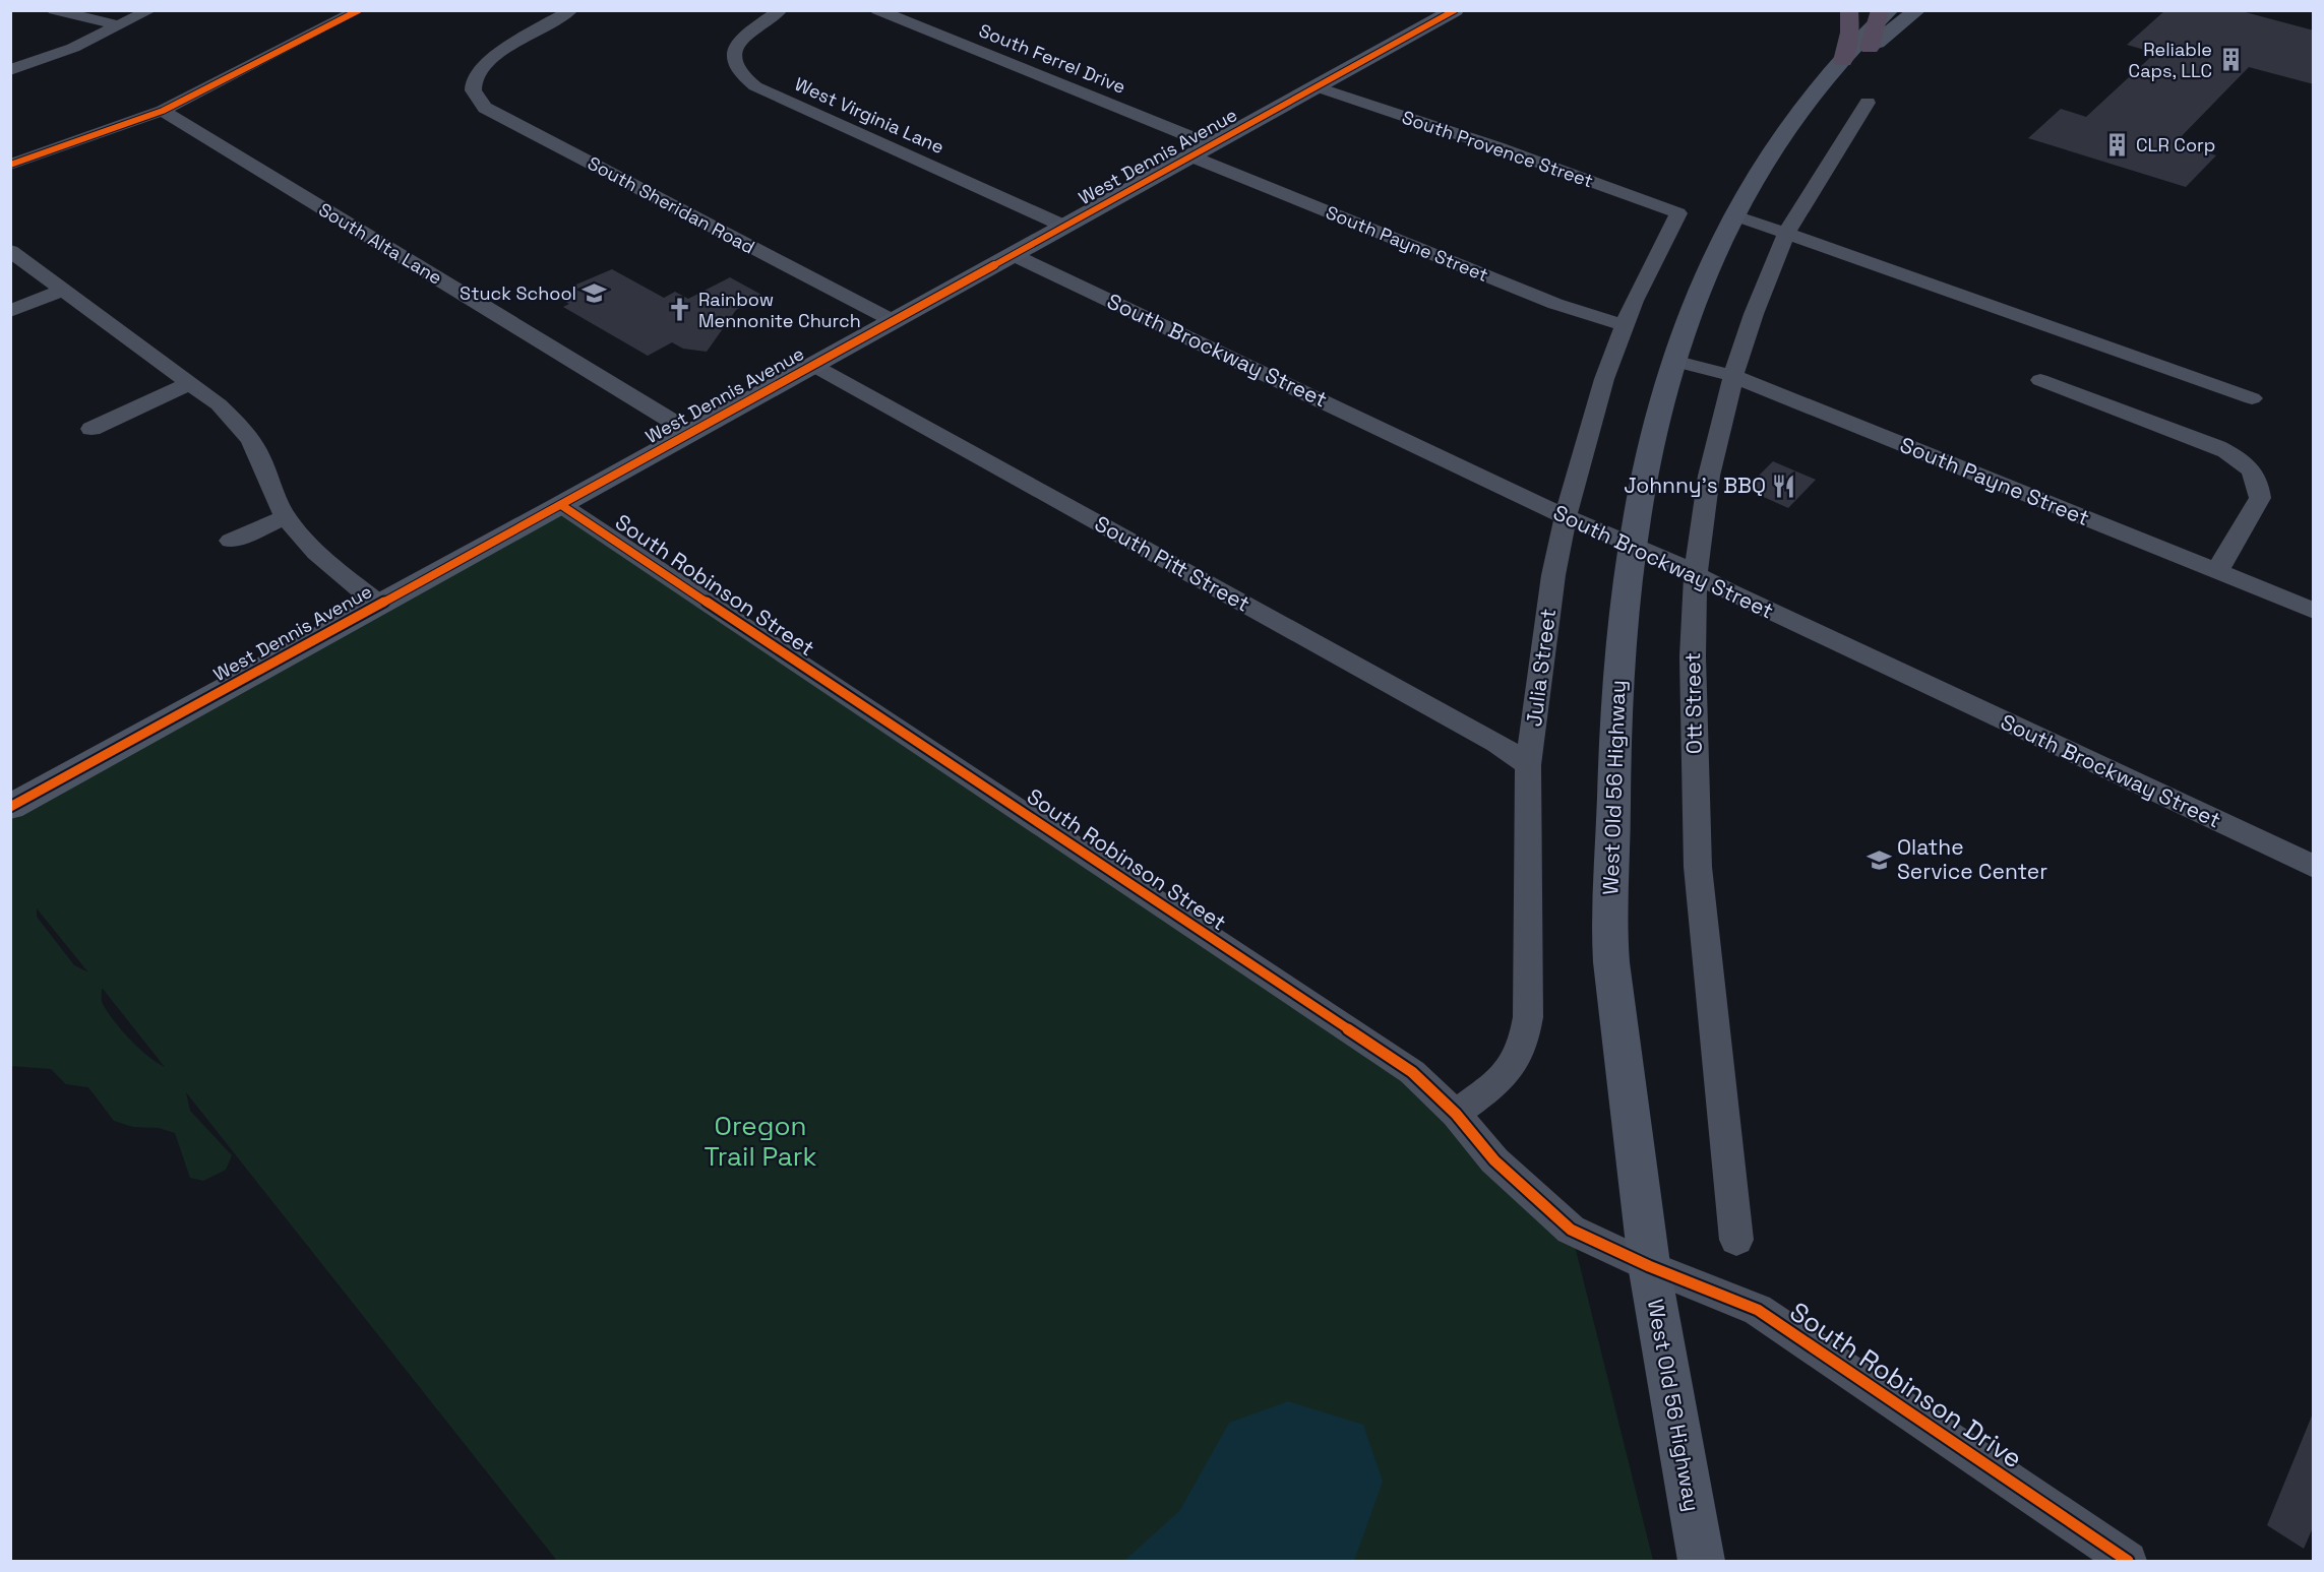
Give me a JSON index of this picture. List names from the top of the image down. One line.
{"streets":{"main road":["West Dennis Avenue","West Old 56 Highway"],"street":["South Ferrel Drive","West Virginia Lane","South Provence Street","South Sheridan Road","South Alta Lane","South Payne Street","South Brockway Street","South Pitt Street","South Robinson Street","Julia Street","Ott Street","South Robinson Drive"]},"crossings":[["South Ferrel Drive","West Dennis Avenue"],["South Ferrel Drive","South Payne Street"],["West Virginia Lane","West Dennis Avenue"],["South Provence Street","West Dennis Avenue"],["South Provence Street","Julia Street"],["West Dennis Avenue","South Sheridan Road"],["West Dennis Avenue","South Alta Lane"],["West Dennis Avenue","South Payne Street"],["West Dennis Avenue","South Brockway Street"],["West Dennis Avenue","South Pitt Street"],["West Dennis Avenue","South Robinson Street"],["South Payne Street","Julia Street"],["South Payne Street","Ott Street"],["South Payne Street","West Old 56 Highway"],["South Brockway Street","Julia Street"],["South Brockway Street","Ott Street"],["South Brockway Street","West Old 56 Highway"],["South Pitt Street","Julia Street"],["South Robinson Street","Julia Street"],["South Robinson Street","West Old 56 Highway"],["South Robinson Street","South Robinson Drive"],["West Old 56 Highway","South Robinson Drive"]],"parks":["Oregon Trail Park"],"places":{"building":["Reliable Caps, LLC","CLR Corp"],"school or university":["Stuck School","Olathe Service Center"],"church":["Rainbow Mennonite Church"],"restaurant":["Johnny's BBQ"]}}
